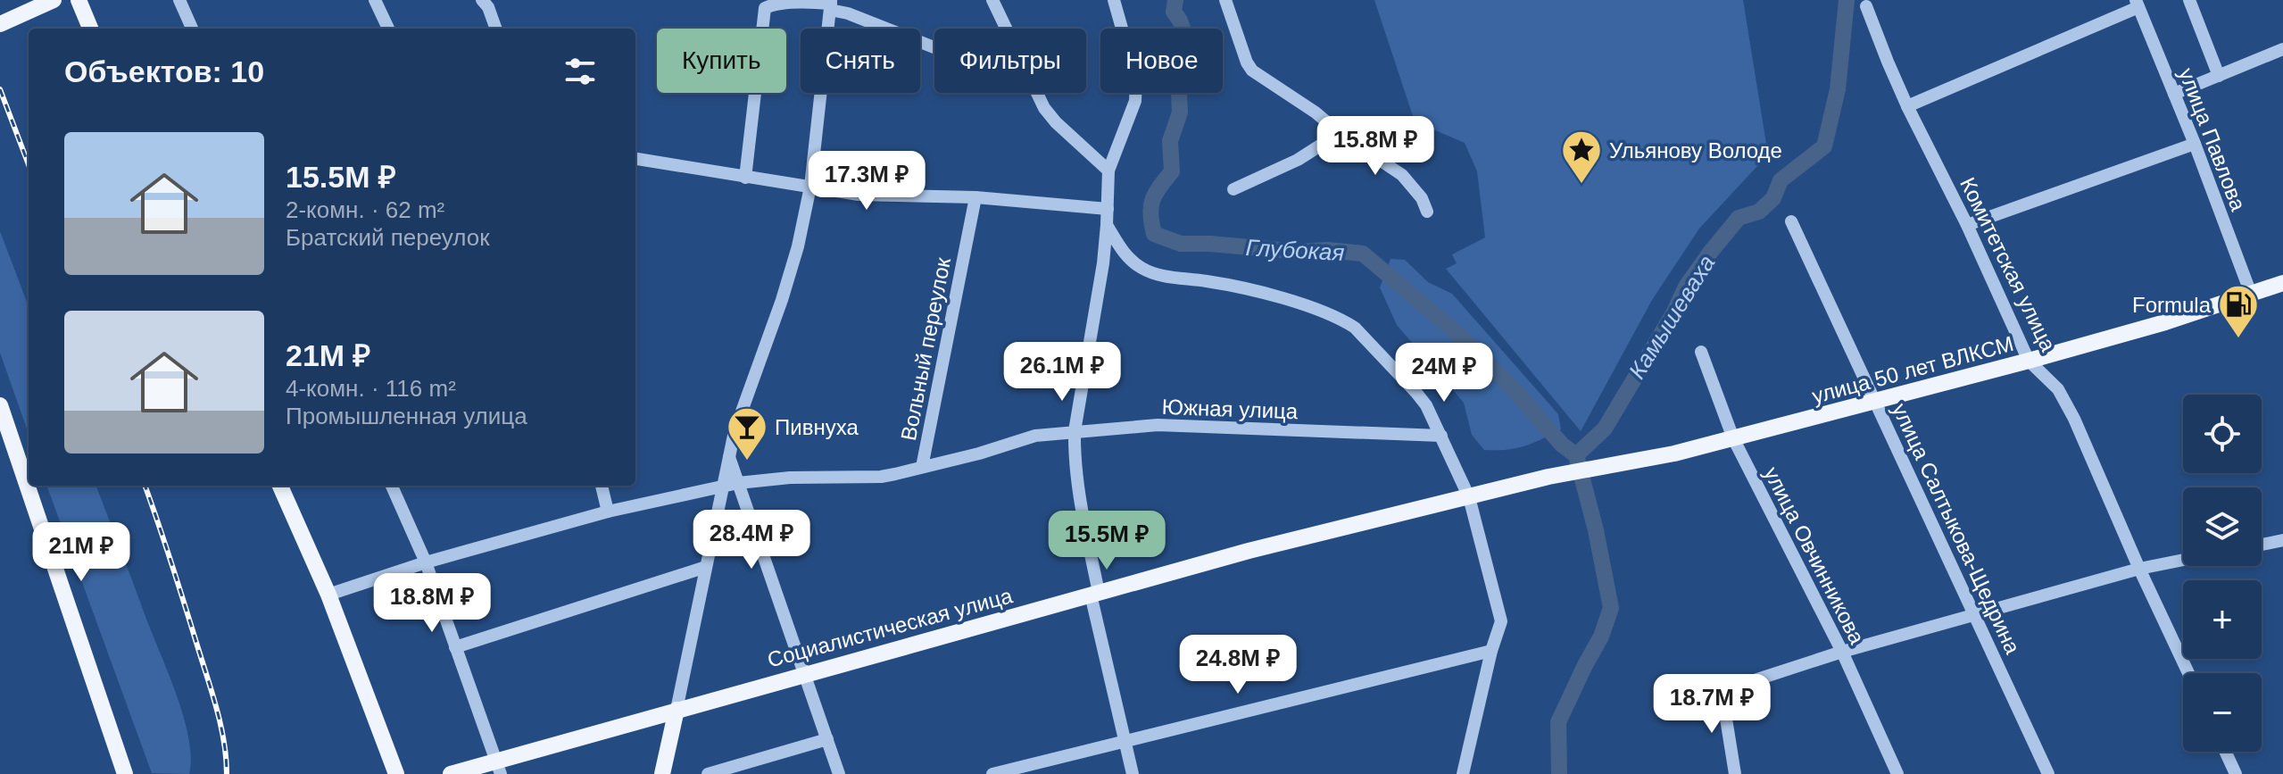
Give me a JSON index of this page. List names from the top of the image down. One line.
{"streets":{"main road":["улица 50 лет ВЛКСМ","Социалистическая улица"],"street":["улица Павлова","Комитетская улица","Вольный переулок","Южная улица","улица Салтыкова-Щедрина","улица Овчинникова"]},"crossings":[["улица Павлова","улица 50 лет ВЛКСМ"],["Комитетская улица","улица 50 лет ВЛКСМ"],["Вольный переулок","Южная улица"],["улица 50 лет ВЛКСМ","улица Салтыкова-Щедрина"],["улица 50 лет ВЛКСМ","улица Овчинникова"],["улица 50 лет ВЛКСМ","Социалистическая улица"]],"water":["Глубокая","Камышеваха"],"places":{"place":["Ульянову Володе"],"fuel station":["Formula"],"bar":["Пивнуха"]},"page":{"chip":["Купить","Снять","Фильтры","Новое"],"heading":"Объектов: 10","list":[{"name":"15.5M ₽","note":"2-комн. · 62 m² · Братский переулок"},{"name":"21M ₽","note":"4-комн. · 116 m² · Промышленная улица"}],"price":["15.8M ₽","17.3M ₽","26.1M ₽","24M ₽","28.4M ₽","15.5M ₽","21M ₽","18.8M ₽","24.8M ₽","18.7M ₽"],"map_buttons":["+","−"]}}
